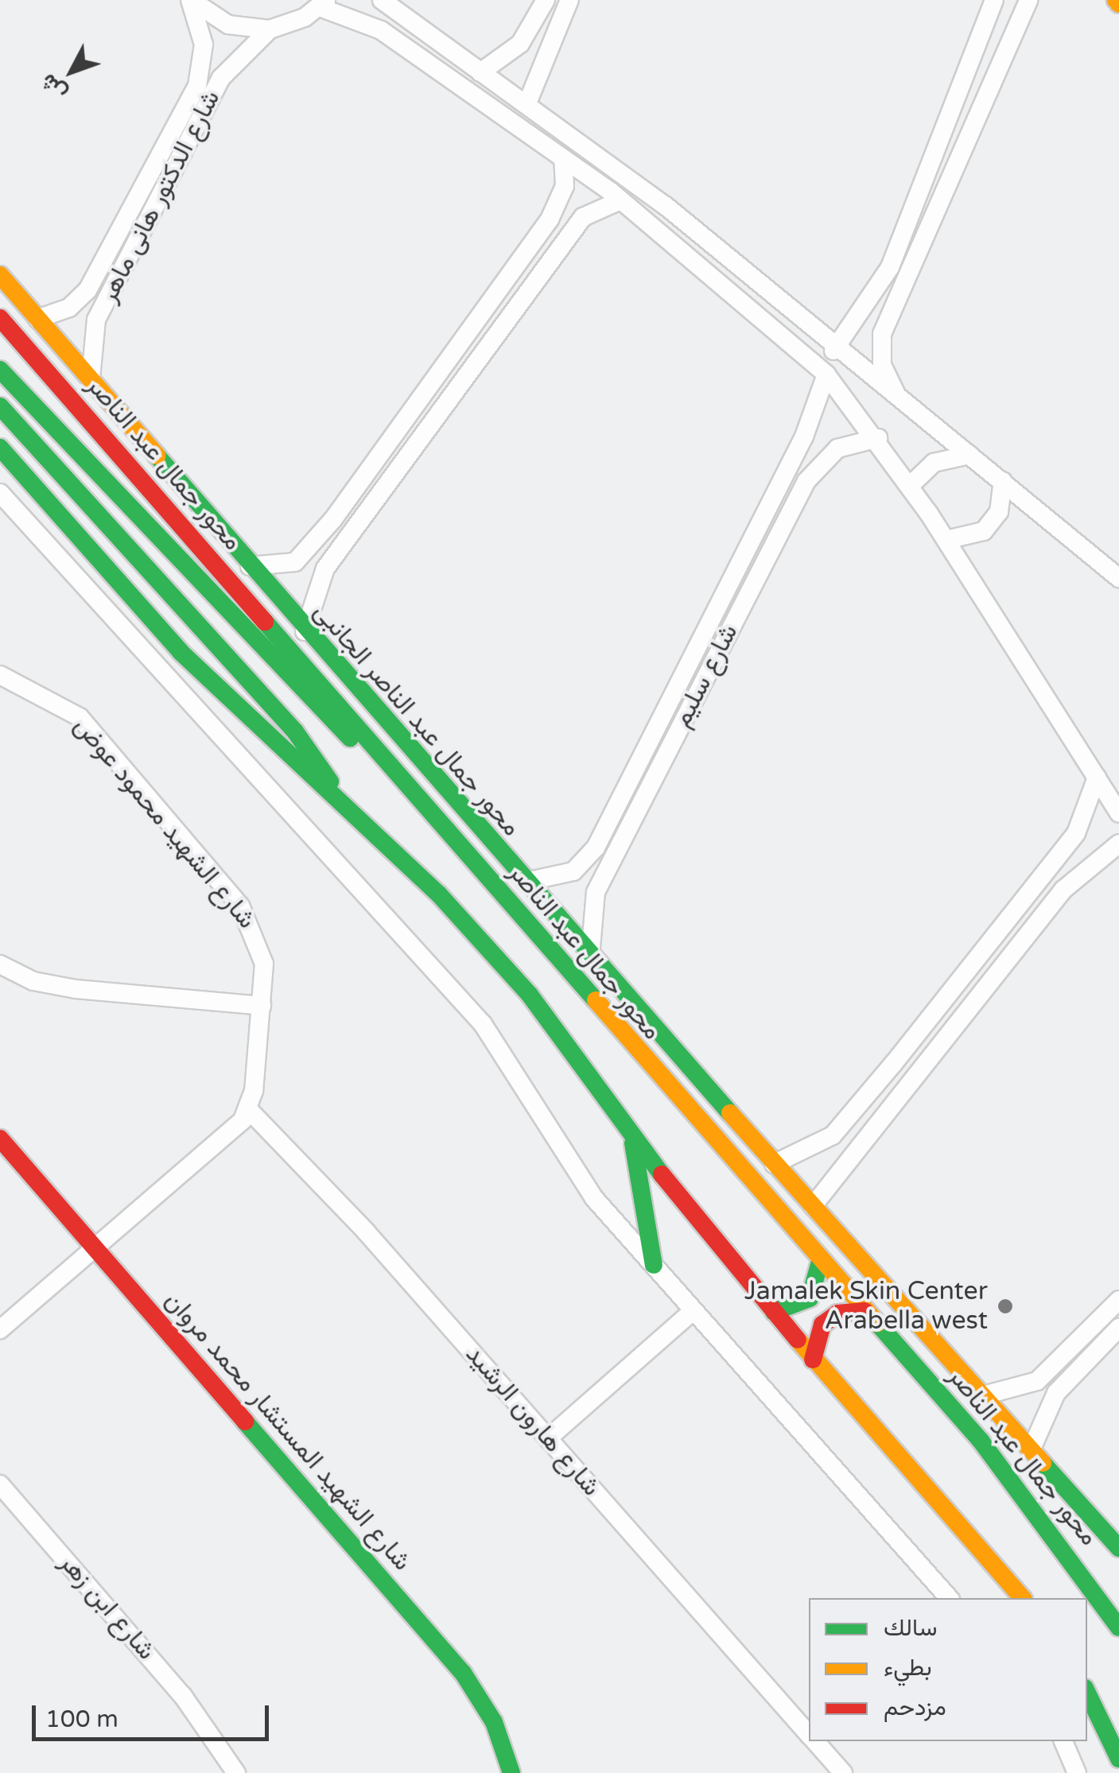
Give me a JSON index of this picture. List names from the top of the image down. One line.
{"streets":{"main road":["محور جمال عبد الناصر","محور جمال عبد الناصر الجانبى","شارع الشهيد المستشار محمد مروان"],"street":["شارع الدكتور هانى ماهر","شارع سليم","شارع الشهيد محمود عوض","شارع هارون الرشيد","شارع ابن زهر"]},"crossings":[["شارع الدكتور هانى ماهر","محور جمال عبد الناصر الجانبى"],["شارع سليم","محور جمال عبد الناصر الجانبى"],["شارع الشهيد محمود عوض","شارع هارون الرشيد"]],"places":["Jamalek Skin Center Arabella west"],"legend":["سالك","بطيء","مزدحم"],"scale_bar":"100 m","north":"bottom left"}
